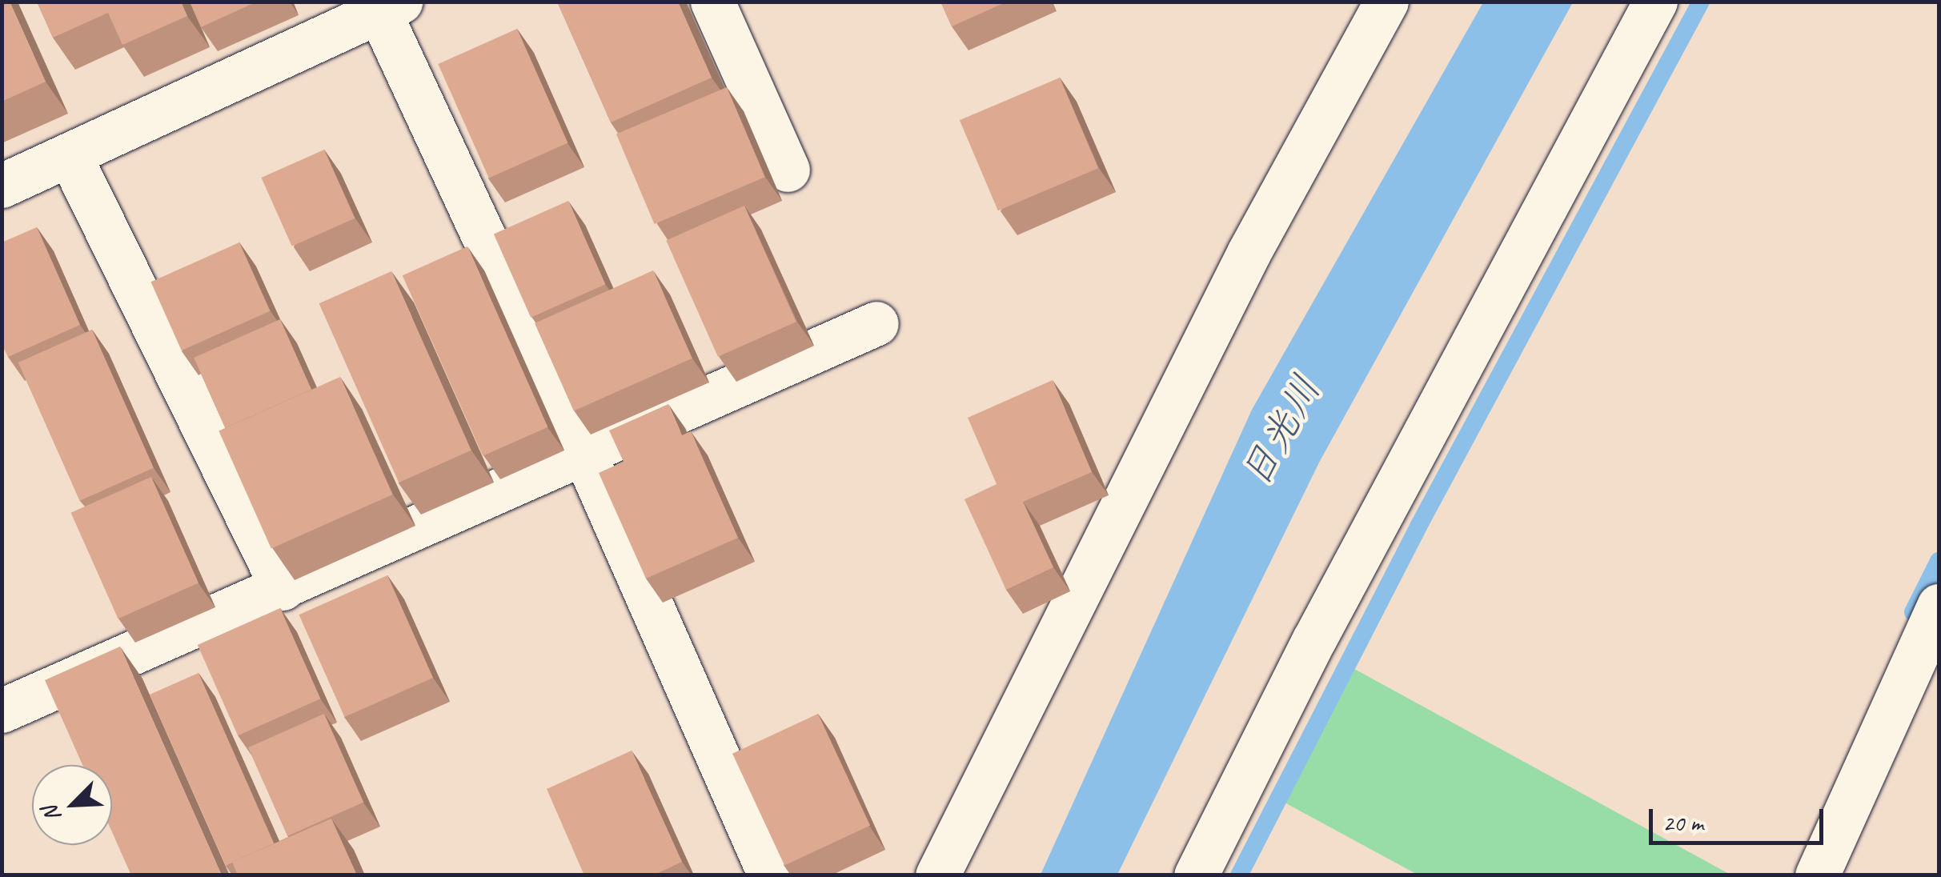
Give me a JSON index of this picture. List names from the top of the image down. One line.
{"water":["日光川"],"scale_bar":"20 m","north":"bottom left"}
